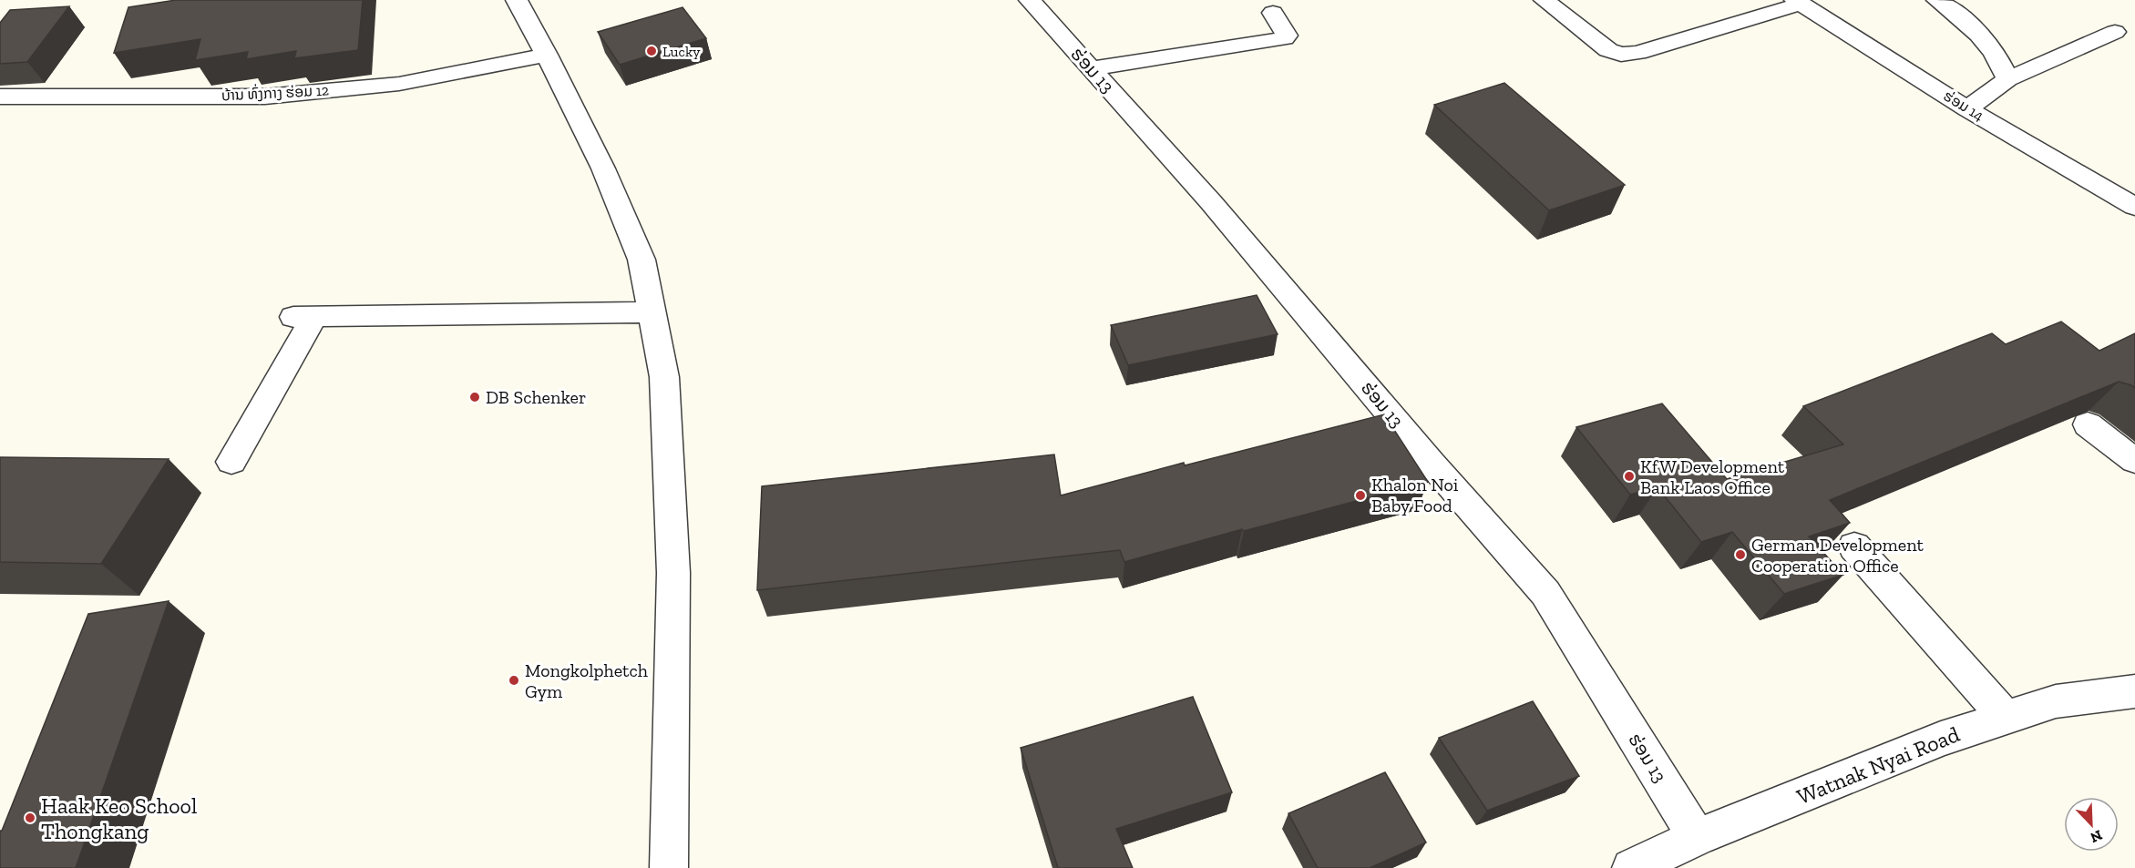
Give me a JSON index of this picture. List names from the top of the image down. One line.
{"streets":{"street":["ຮ່ອມ 13","ບ້ານ ທົ່ງກາງ ຮ່ອມ 12","ຮ່ອມ 14","Watnak Nyai Road"]},"crossings":[["ຮ່ອມ 13","Watnak Nyai Road"]],"places":["Lucky","DB Schenker","KfW Development Bank Laos Office","Khalon Noi Baby Food","German Development Cooperation Office","Mongkolphetch Gym","Haak Keo School Thongkang"],"north":"bottom right"}
